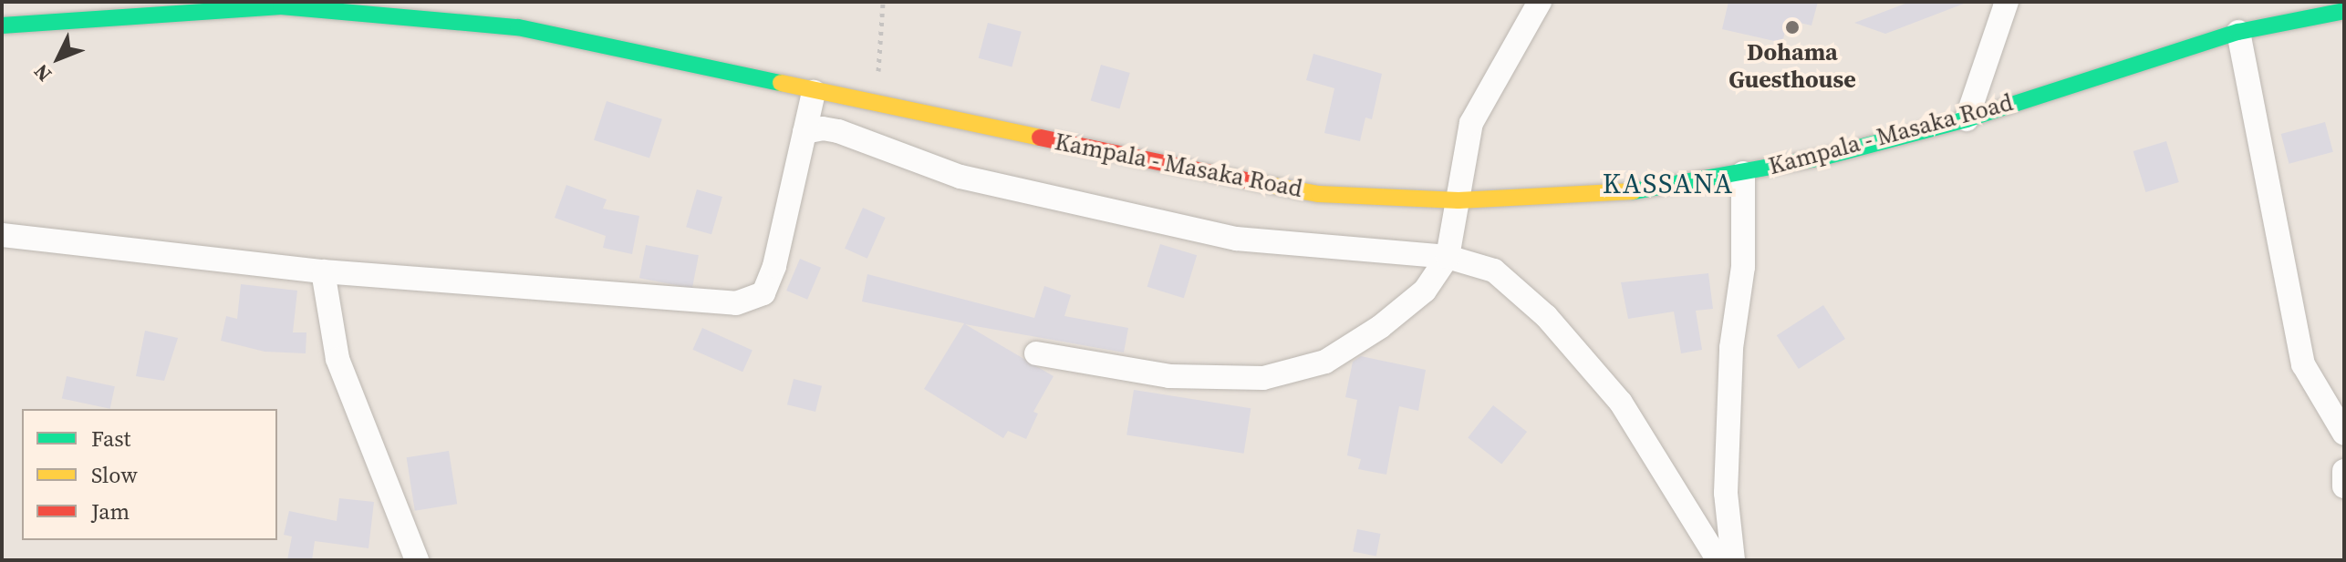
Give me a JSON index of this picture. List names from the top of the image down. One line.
{"streets":{"main road":["Kampala - Masaka Road"]},"districts":["KASSANA"],"places":["Dohama Guesthouse"],"legend":["Fast","Slow","Jam"],"north":"bottom left"}
